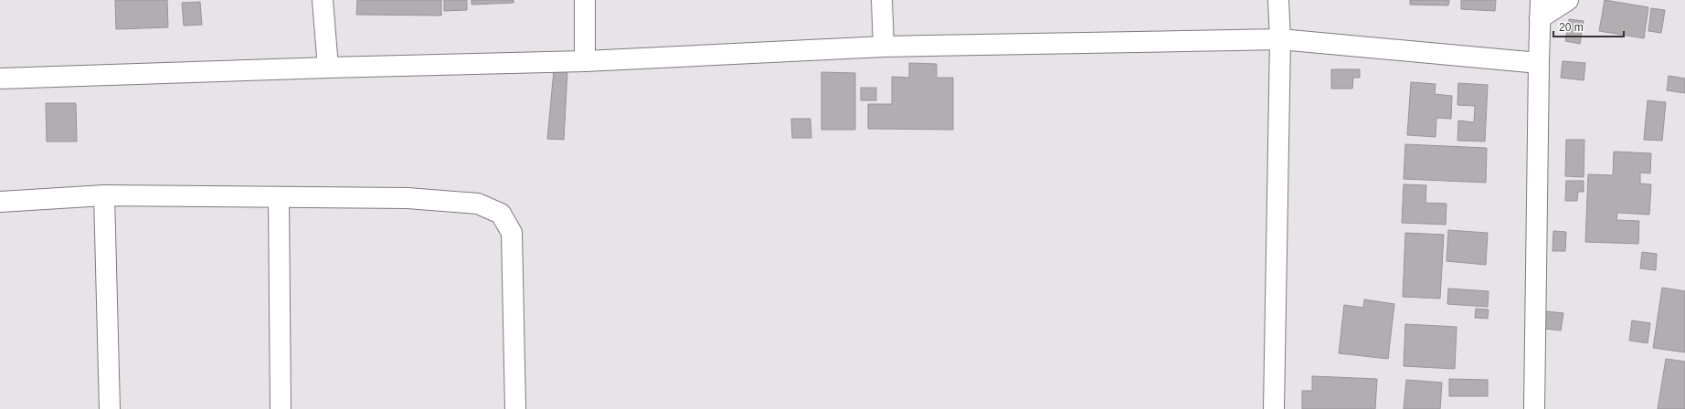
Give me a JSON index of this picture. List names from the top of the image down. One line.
{"scale_bar":"20 m"}
